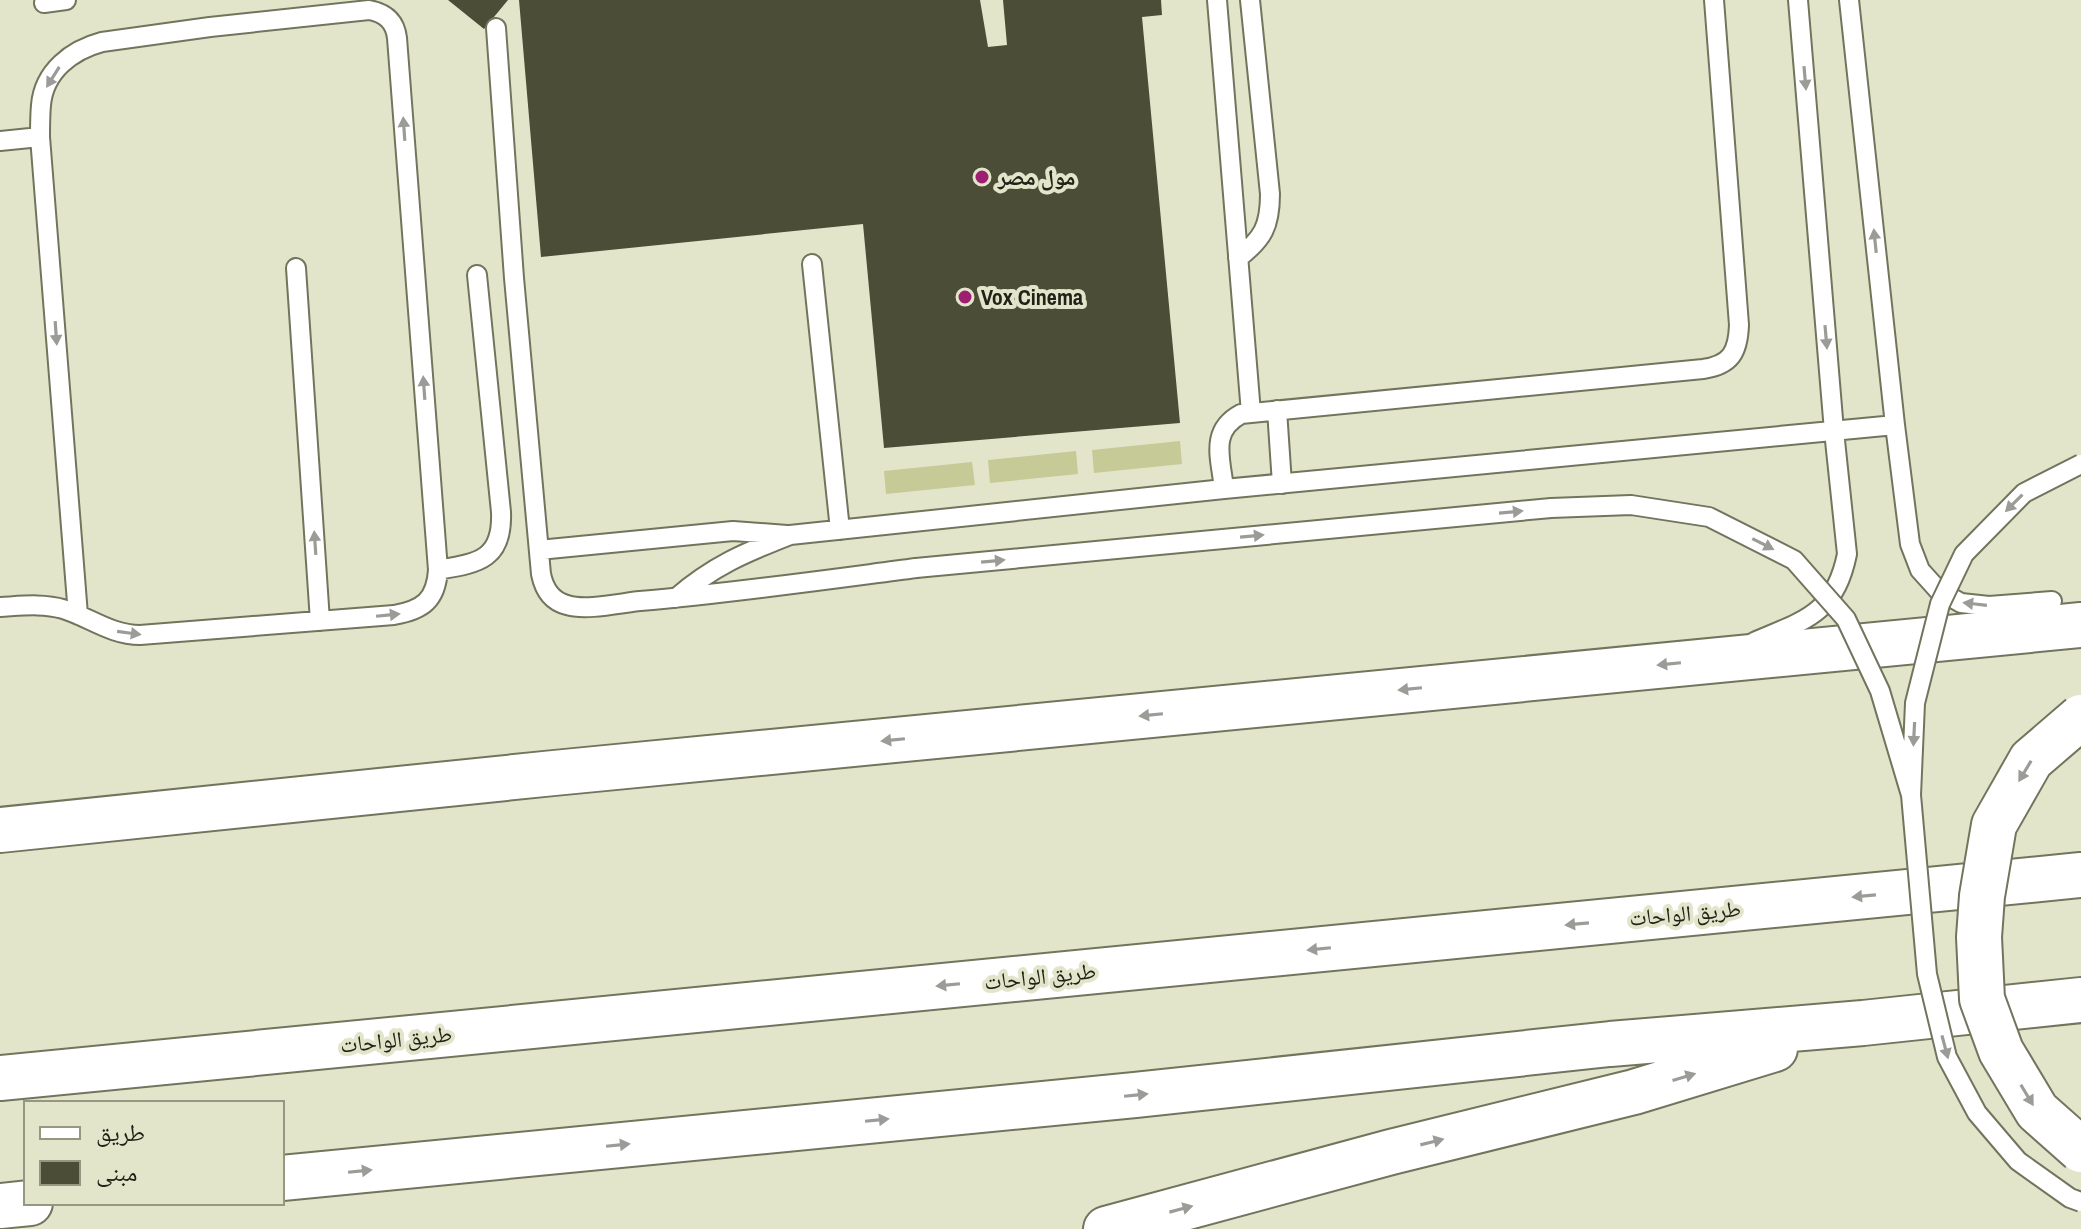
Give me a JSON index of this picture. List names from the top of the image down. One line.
{"streets":{"main road":["طريق الواحات"]},"places":["مول مصر","Vox Cinema"],"legend":["طريق","مبنى"]}
